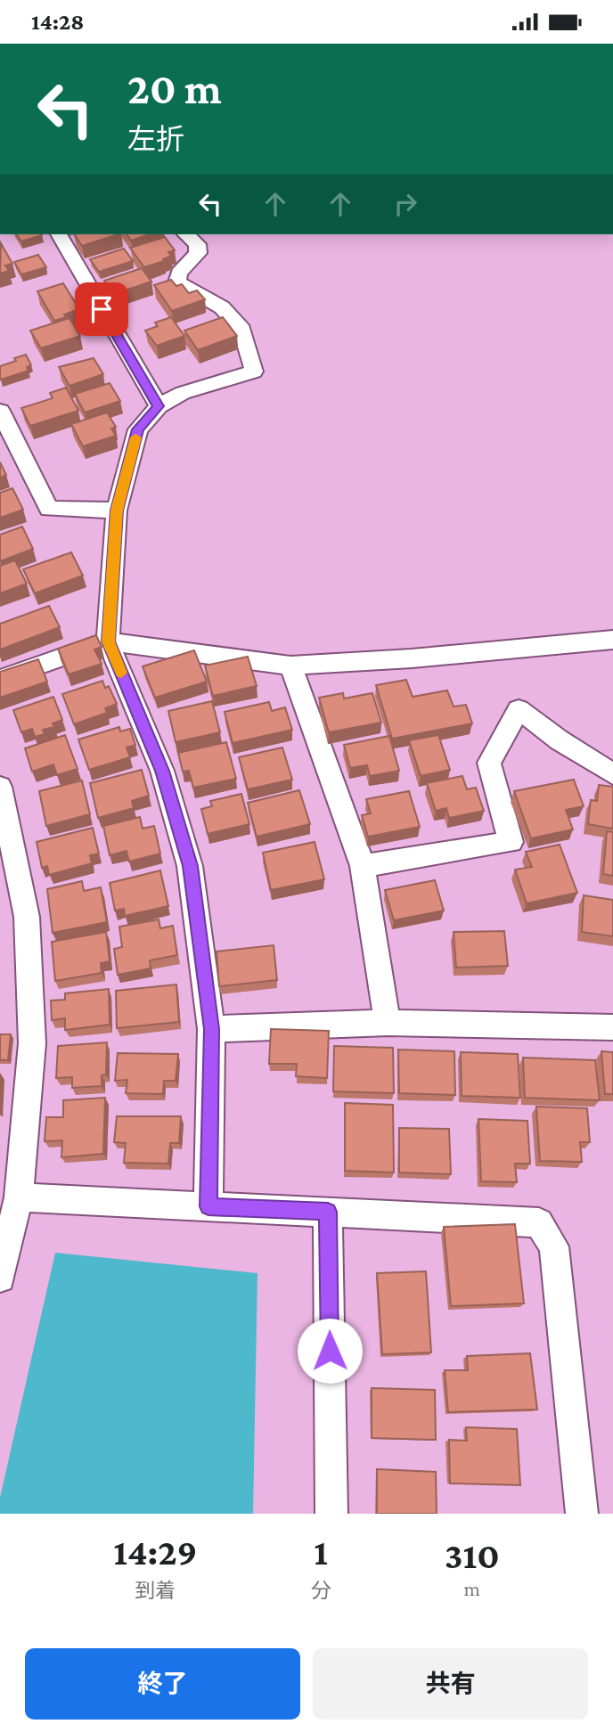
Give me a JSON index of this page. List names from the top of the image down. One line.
{"page":{"status":"14:28","turn":["20 m","左折"],"eta":["14:29","到着","1","分","310","m"],"buttons":["終了","共有"]}}
